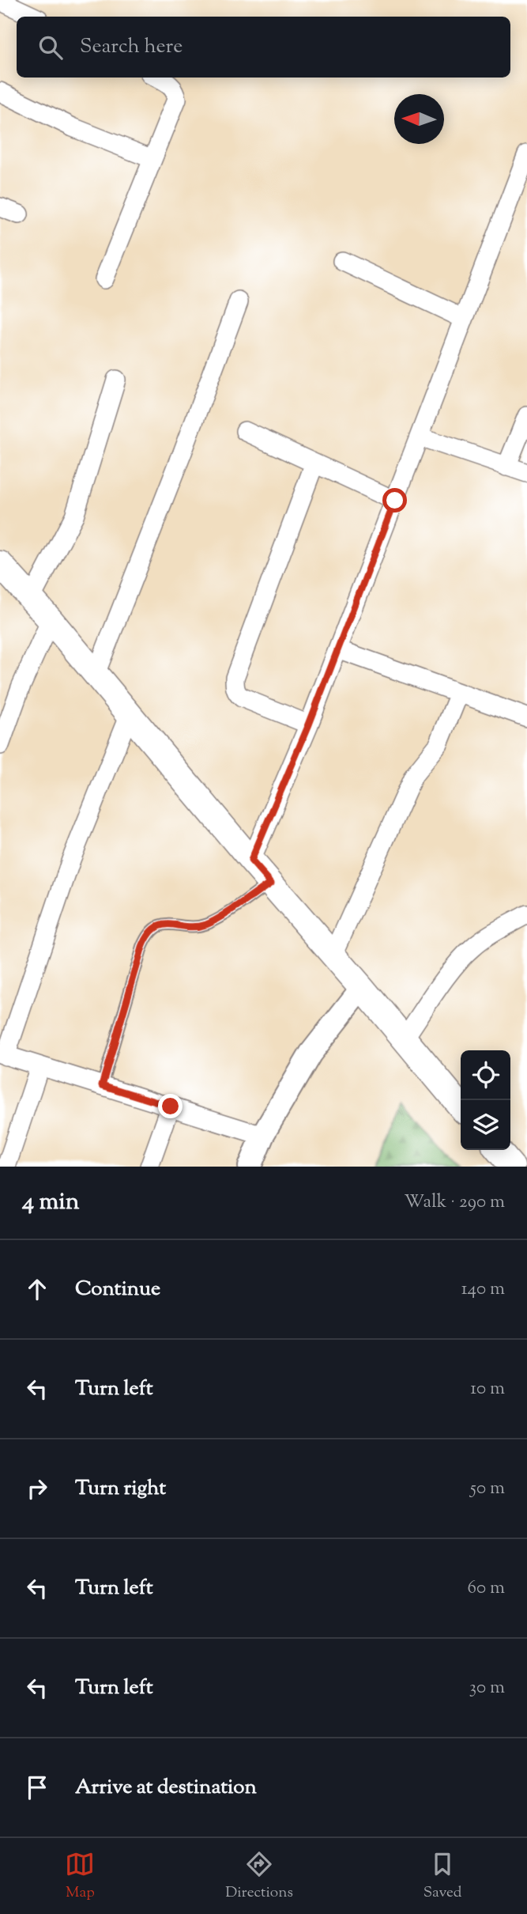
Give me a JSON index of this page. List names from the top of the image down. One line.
{"north":"left","page":{"search":"Search here","heading":["4 min","Walk · 290 m"],"list":[["Continue","140 m"],["Turn left","10 m"],["Turn right","50 m"],["Turn left","60 m"],["Turn left","30 m"],"Arrive at destination"],"nav":["Map","Directions","Saved"]}}
